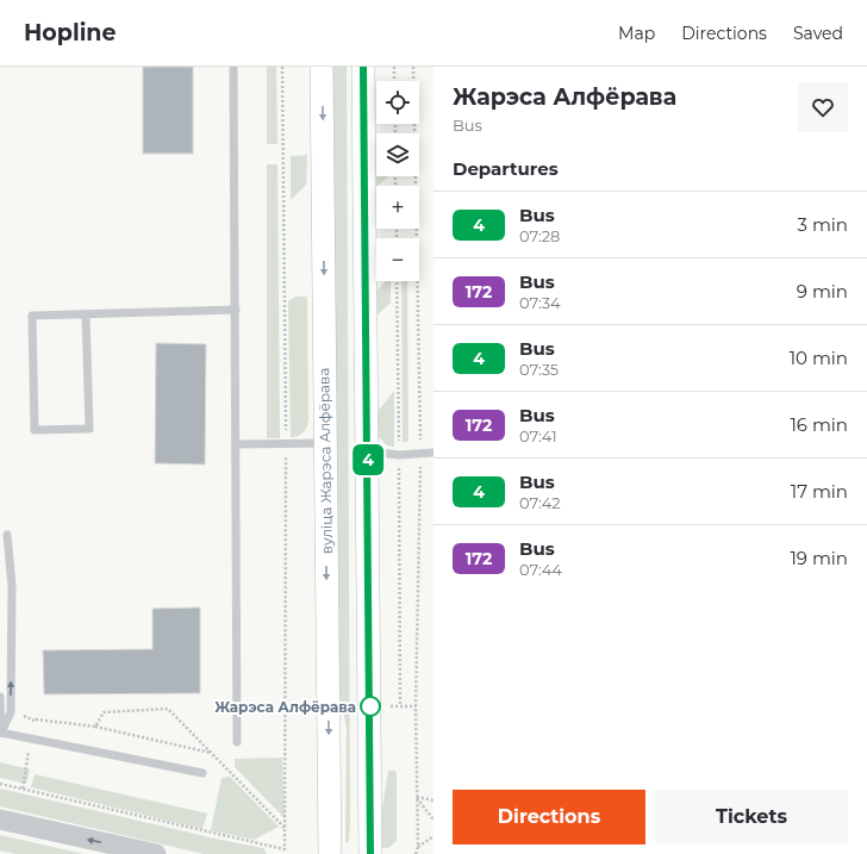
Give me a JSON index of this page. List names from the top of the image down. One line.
{"streets":{"main road":["вуліца Жарэса Алфёрава"]},"places":["Жарэса Алфёрава"],"lines":["bus line 4"],"page":{"header":"Hopline","nav":["Map","Directions","Saved"],"on_map":"4","heading":[["Жарэса Алфёрава","Bus"],"Departures"],"map_buttons":["+","−"],"list":[{"mark":"4","name":"Bus","note":"07:28","value":"3 min"},{"mark":"172","name":"Bus","note":"07:34","value":"9 min"},{"mark":"4","name":"Bus","note":"07:35","value":"10 min"},{"mark":"172","name":"Bus","note":"07:41","value":"16 min"},{"mark":"4","name":"Bus","note":"07:42","value":"17 min"},{"mark":"172","name":"Bus","note":"07:44","value":"19 min"}],"buttons":["Directions","Tickets"]}}
